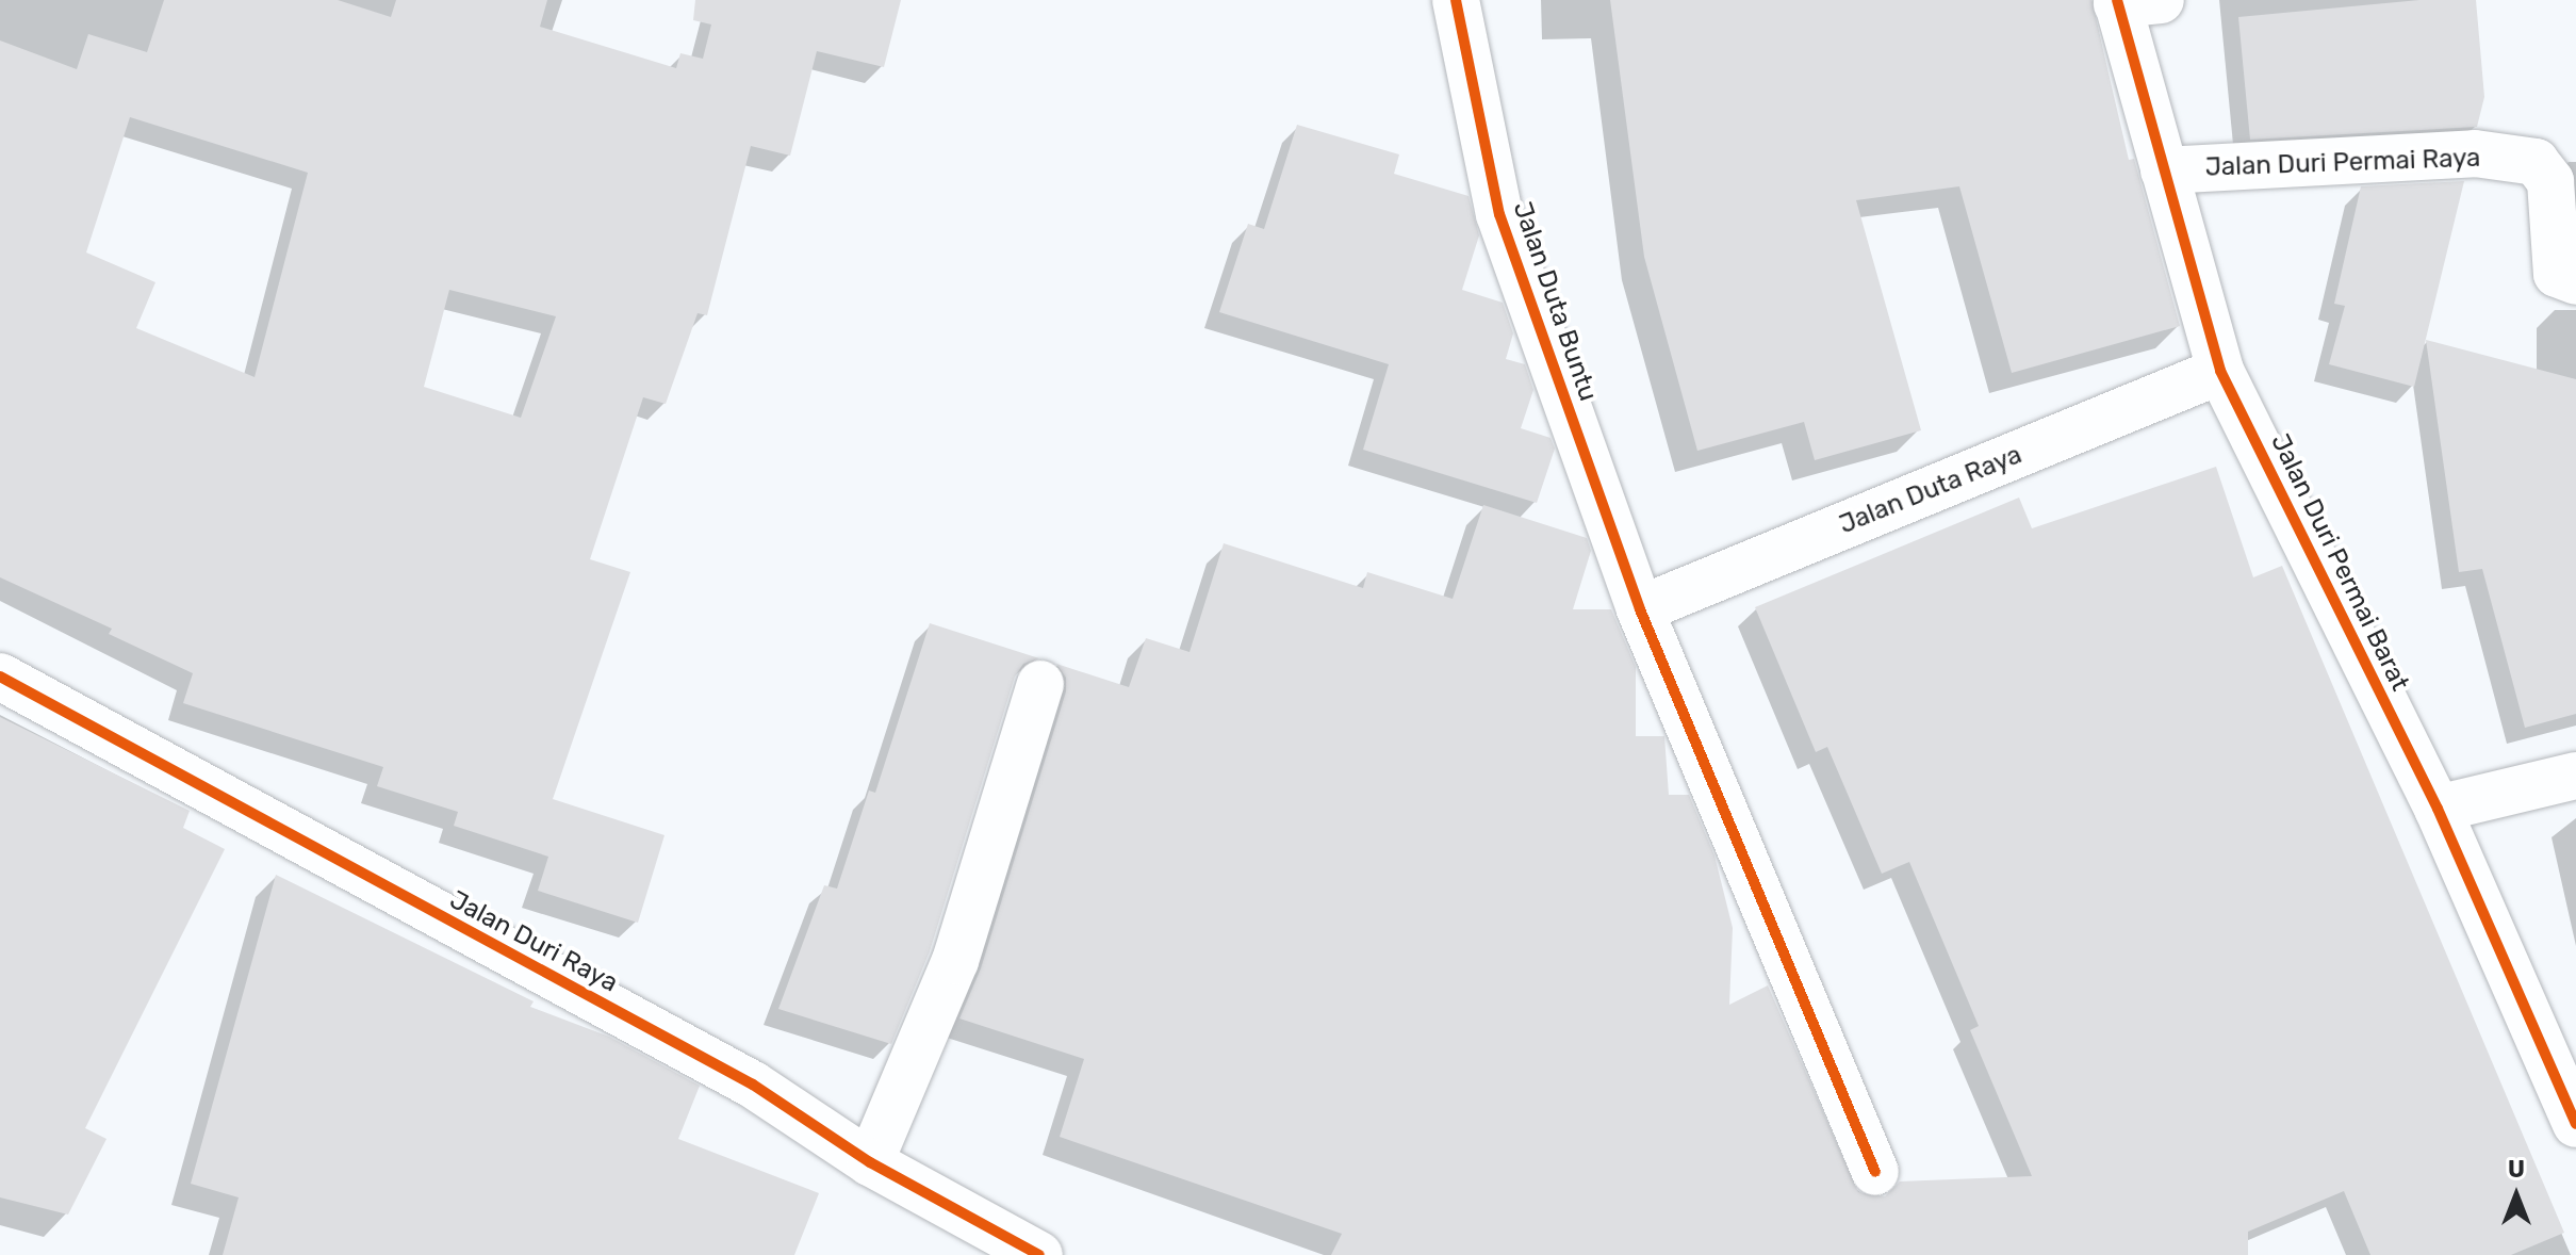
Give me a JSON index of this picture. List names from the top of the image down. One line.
{"streets":{"street":["Jalan Duri Permai Raya","Jalan Duta Buntu","Jalan Duta Raya","Jalan Duri Permai Barat","Jalan Duri Raya"]},"crossings":[["Jalan Duri Permai Raya","Jalan Duri Permai Barat"],["Jalan Duta Buntu","Jalan Duta Raya"],["Jalan Duta Raya","Jalan Duri Permai Barat"]],"north":"top"}
